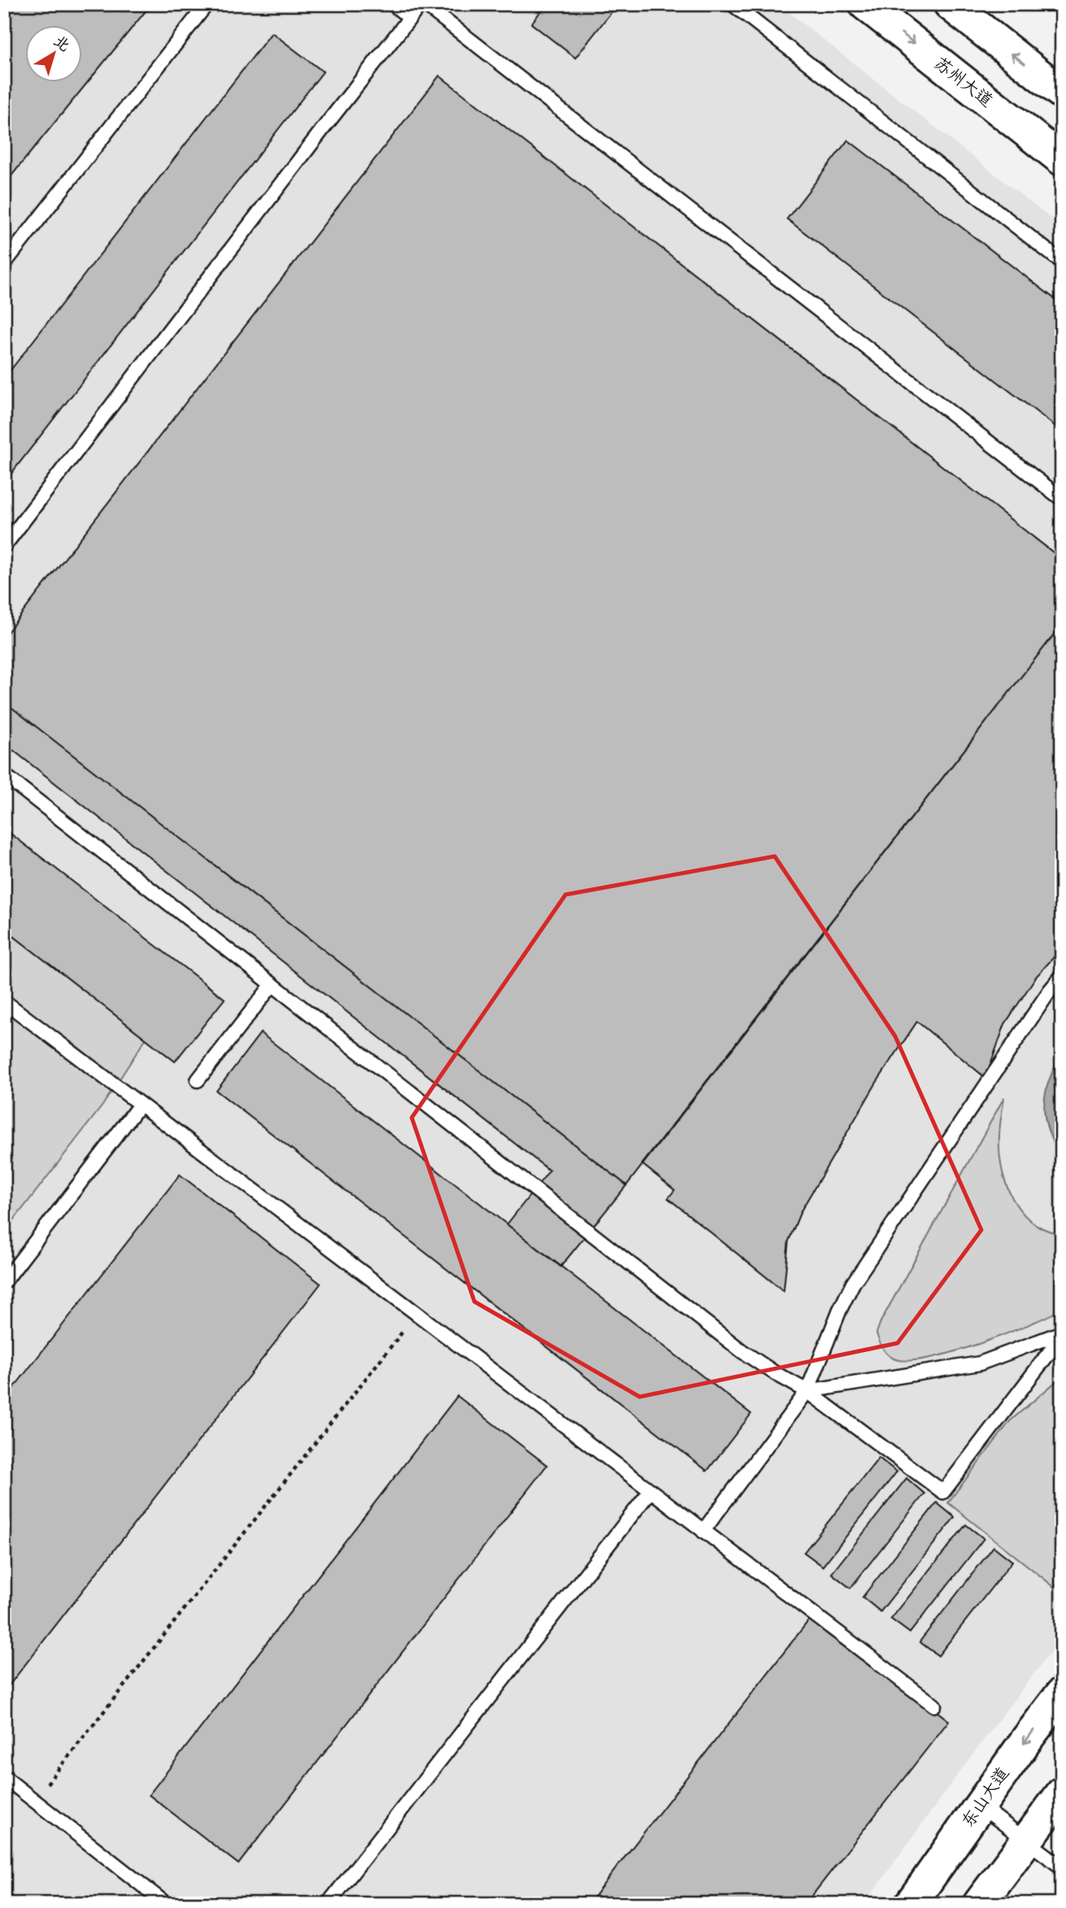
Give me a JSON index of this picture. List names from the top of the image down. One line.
{"streets":{"main road":["苏州大道","东山大道"]},"north":"top right"}
